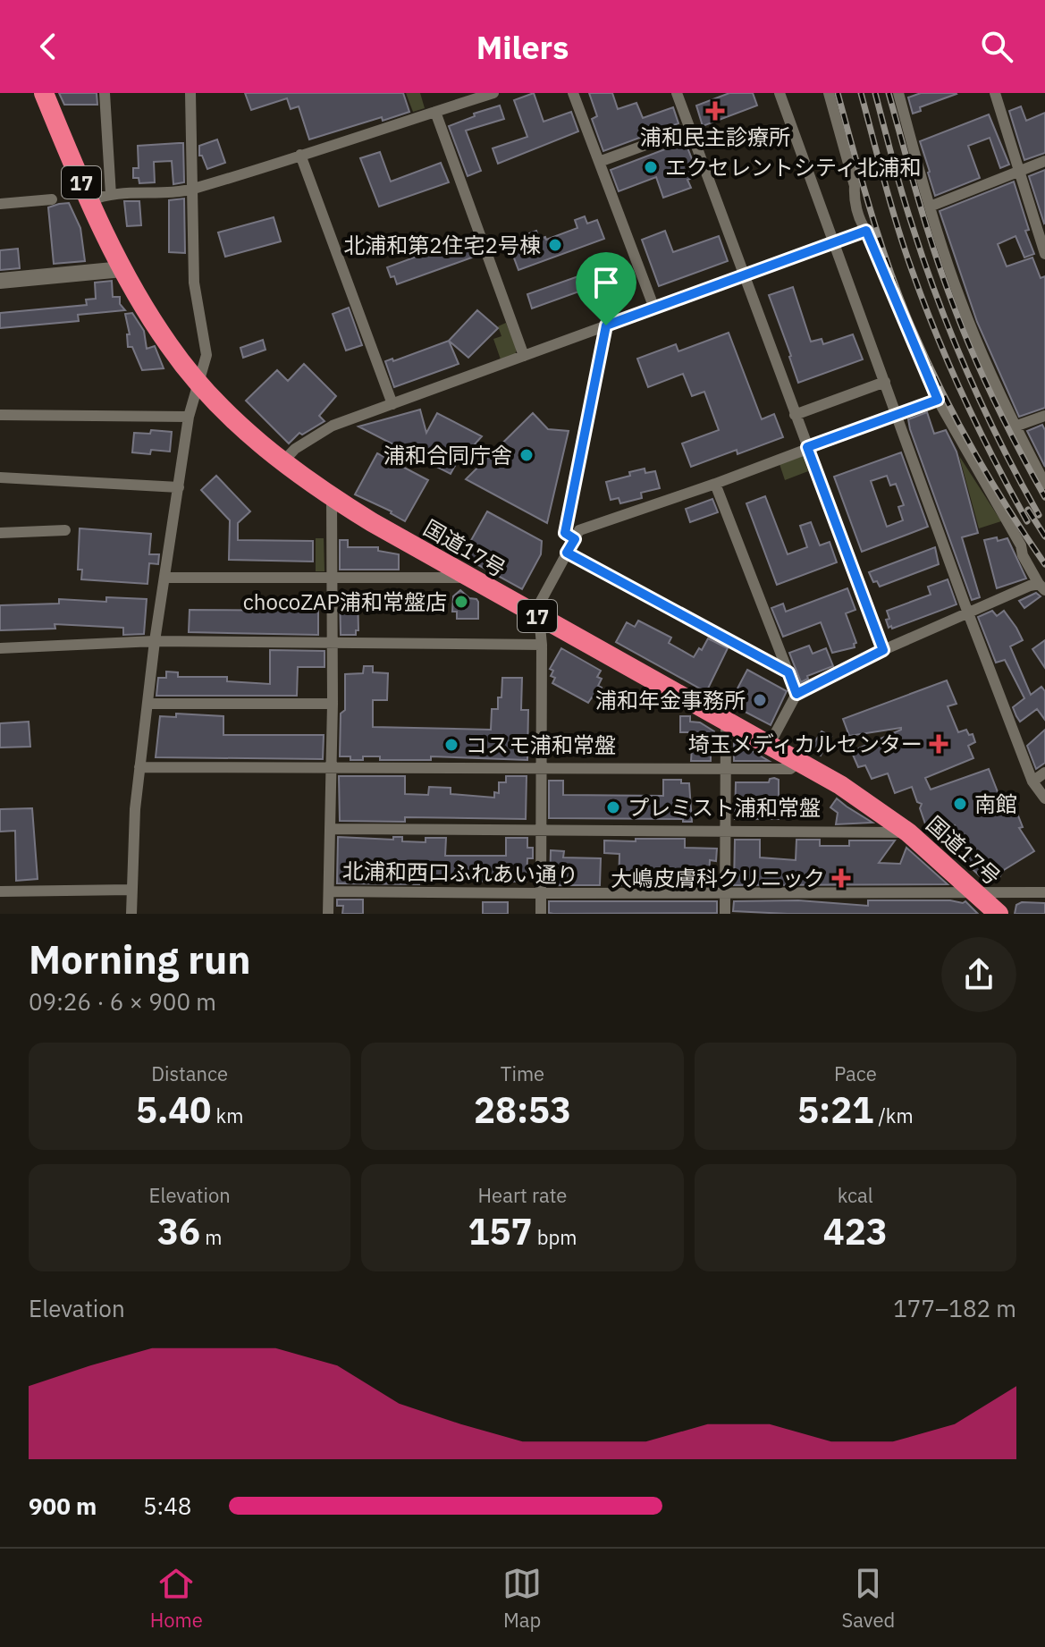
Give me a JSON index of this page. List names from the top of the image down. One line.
{"streets":{"highway":["17","国道17号"],"street":["北浦和西口ふれあい通り"]},"crossings":[["国道17号","北浦和西口ふれあい通り"]],"places":{"health":["浦和民主診療所","埼玉メディカルセンター","大嶋皮膚科クリニック"],"other":["エクセレントシティ北浦和","北浦和第2住宅2号棟","浦和合同庁舎","chocoZAP浦和常盤店","浦和年金事務所","コスモ浦和常盤","南館","プレミスト浦和常盤"]},"page":{"header":"Milers","heading":["Morning run","09:26 · 6 × 900 m"],"stats":[["Distance","5.40 km"],["Time","28:53"],["Pace","5:21 /km"],["Elevation","36 m"],["Heart rate","157 bpm"],["kcal","423"]],"chart":["Elevation","177–182 m"],"list":[{"name":"900 m","note":"5:48"}],"tabs":["Home","Map","Saved"]}}
